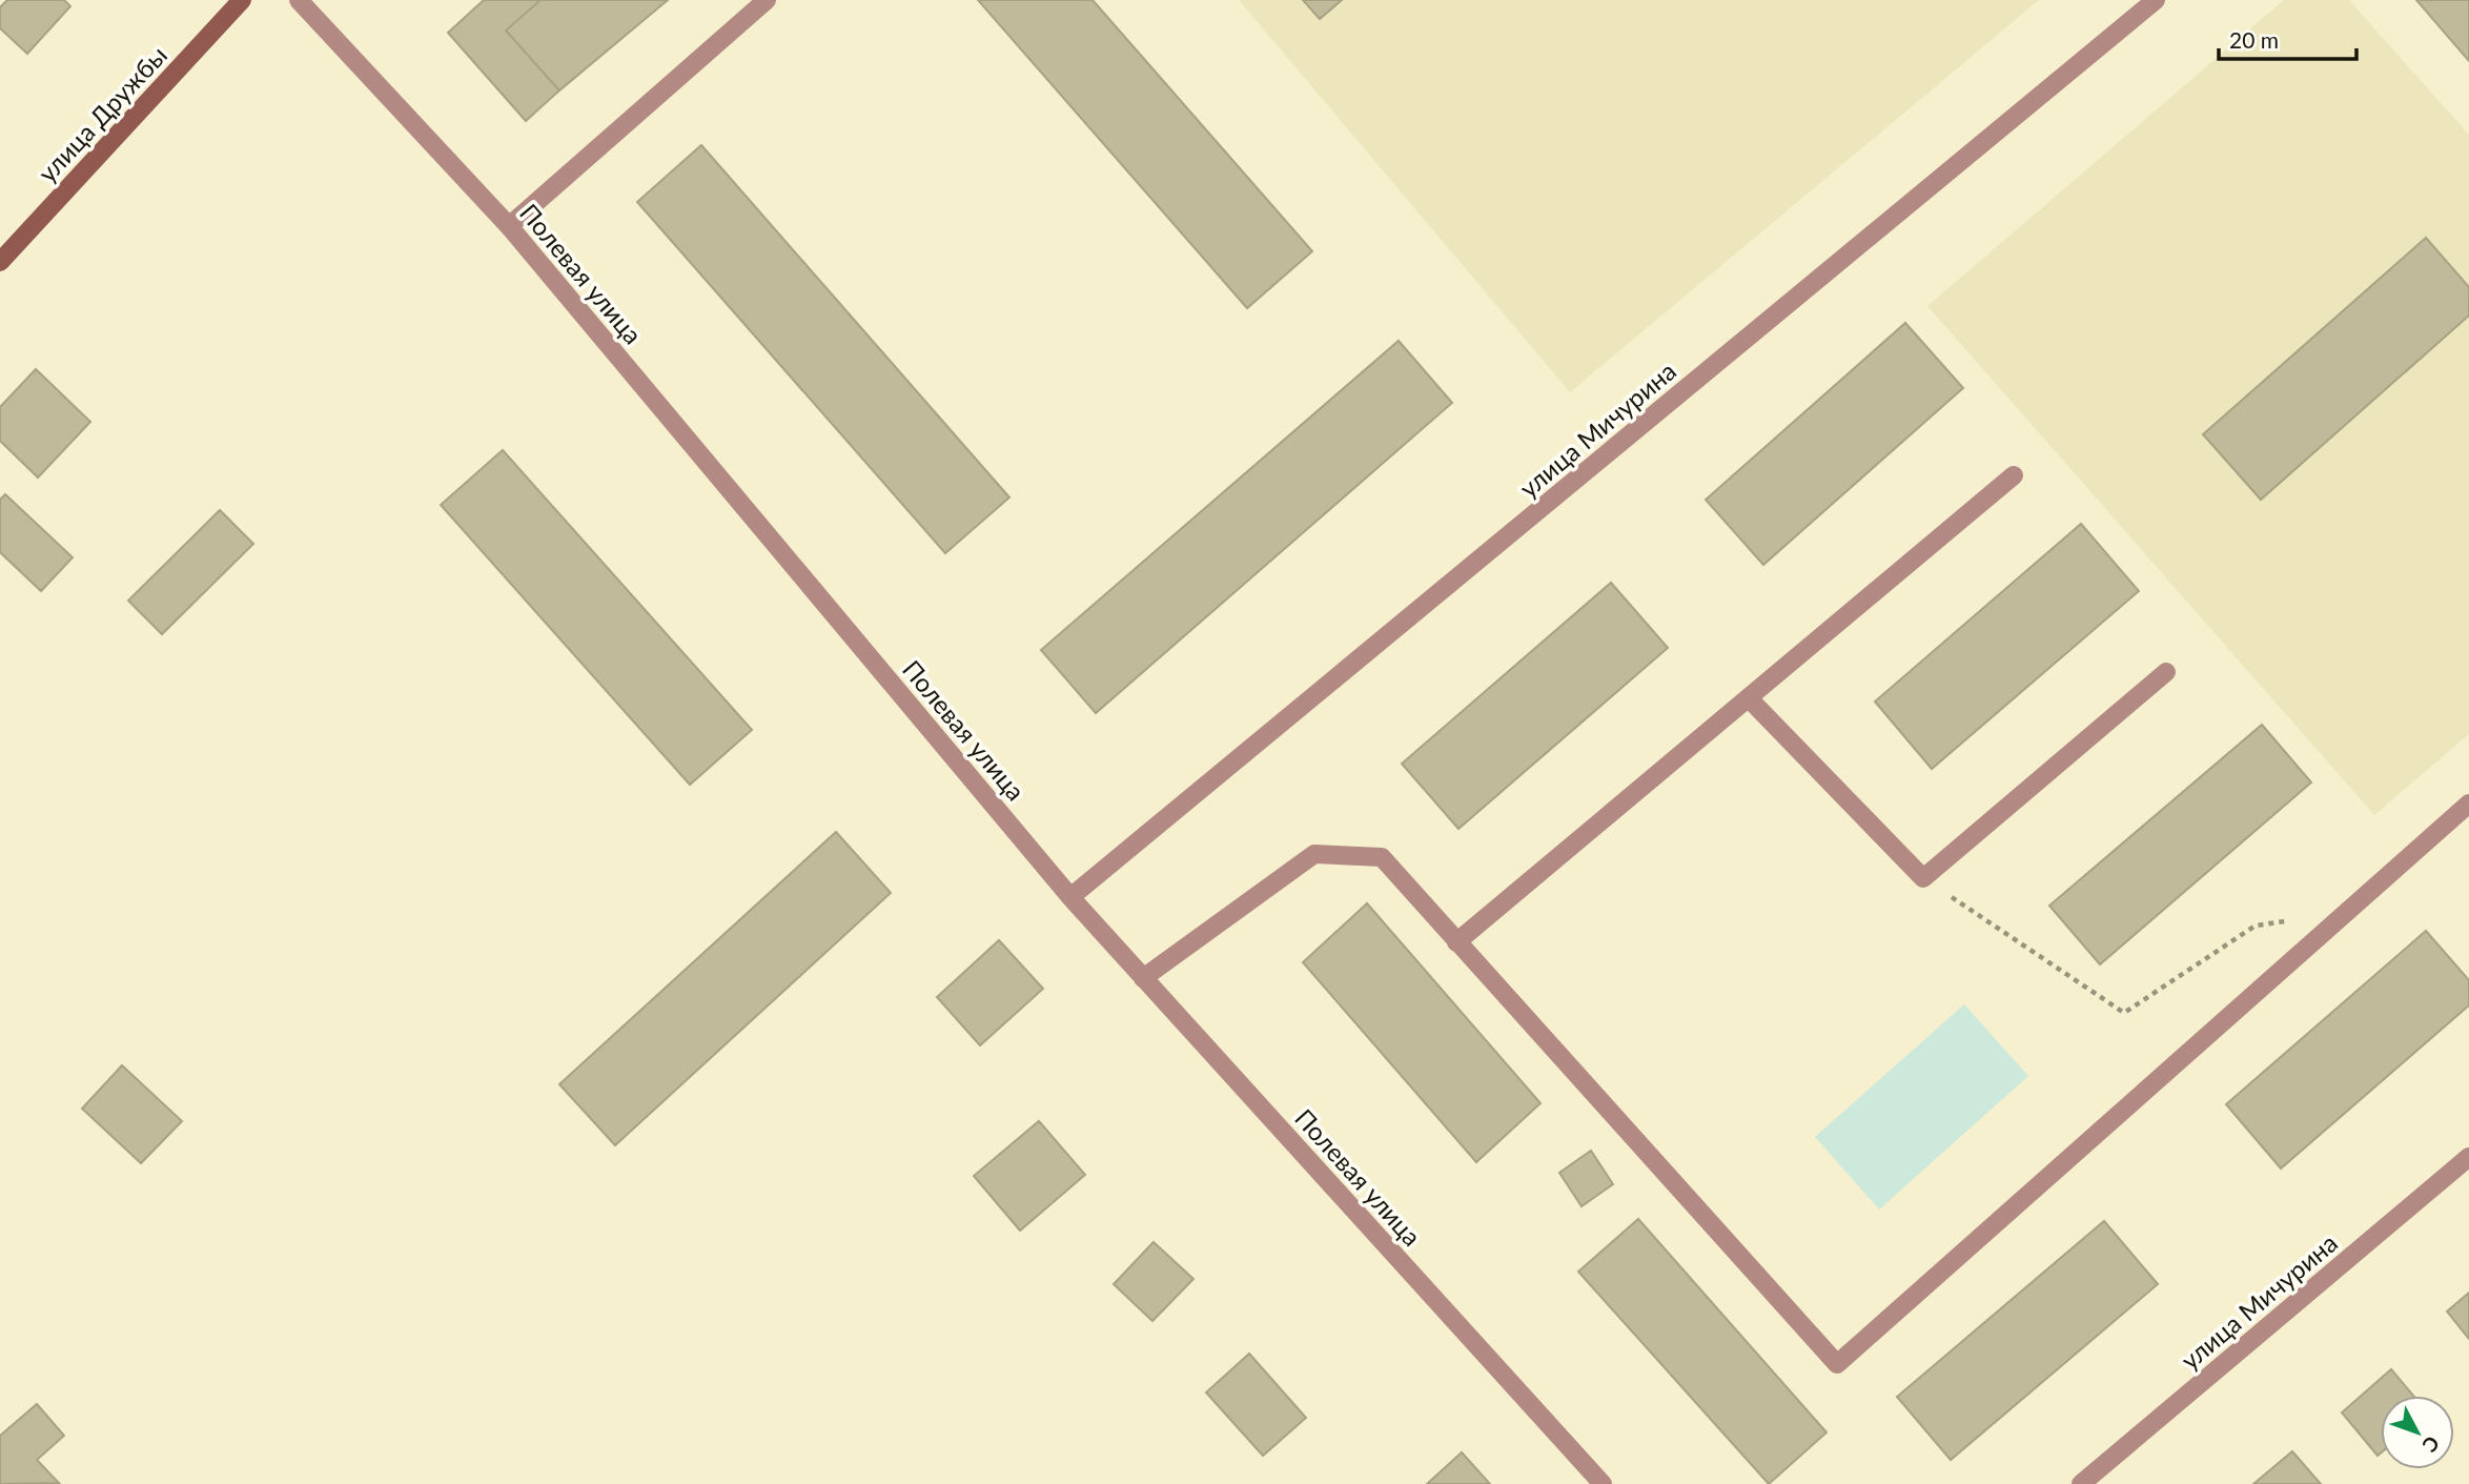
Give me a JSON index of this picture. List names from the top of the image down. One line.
{"streets":{"main road":["улица Дружбы"],"street":["Полевая улица","улица Мичурина"]},"crossings":[["Полевая улица","улица Мичурина"]],"scale_bar":"20 m","north":"bottom right"}
